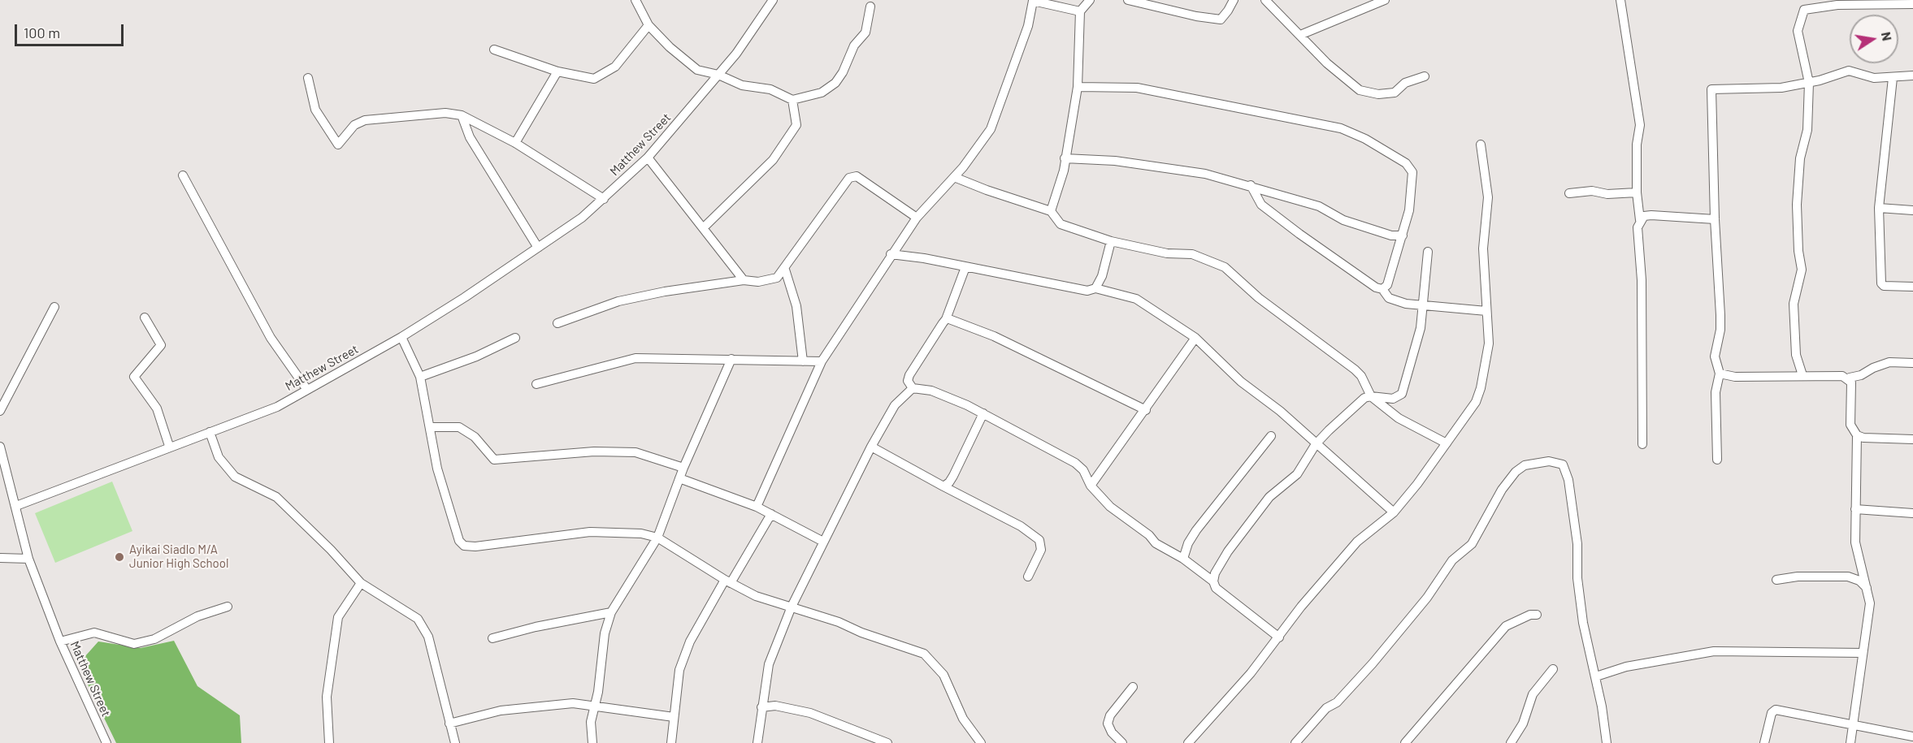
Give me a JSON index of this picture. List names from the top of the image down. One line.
{"streets":{"street":["Matthew Street"]},"places":["Ayikai Siadlo M/A Junior High School"],"scale_bar":"100 m","north":"right"}
